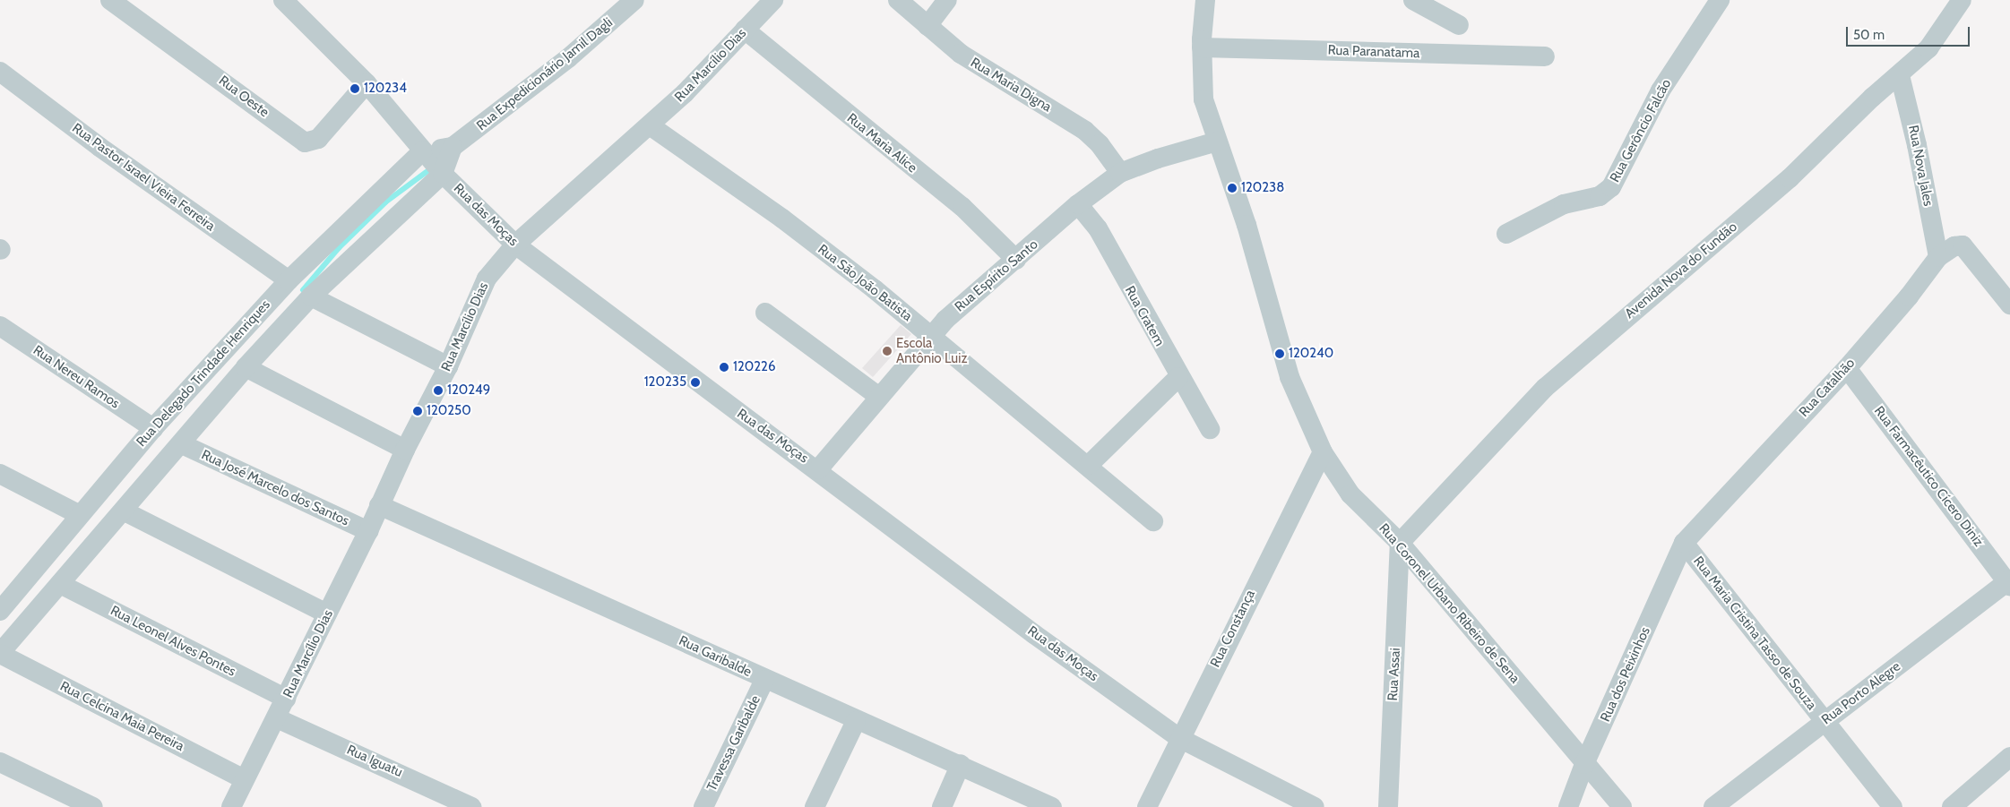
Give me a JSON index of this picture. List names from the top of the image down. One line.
{"streets":{"street":["Rua Paranatama","Rua Marcílio Dias","Rua Expedicionário Jamil Dagli","Rua Maria Digna","Rua Oeste","Rua Gerôncio Falcão","Rua Maria Alice","Rua Nova Jales","Rua Pastor Israel Vieira Ferreira","Rua das Moças","Avenida Nova do Fundão","Rua Espírito Santo","Rua São João Batista","Rua Cratem","Rua Delegado Trindade Henriques","Rua Nereu Ramos","Rua Catalhão","Rua Farmacêutico Cícero Diniz","Rua José Marcelo dos Santos","Rua Coronel Urbano Ribeiro de Sena","Rua Constança","Rua Maria Cristina Tasso de Souza","Rua Leonel Alves Pontes","Rua Garibalde","Rua Assai","Rua dos Peixinhos","Rua Porto Alegre","Rua Celcina Maia Pereira","Travessa Garibalde","Rua Iguatu"]},"crossings":[["Rua Paranatama","Rua Coronel Urbano Ribeiro de Sena"],["Rua Marcílio Dias","Rua Maria Alice"],["Rua Marcílio Dias","Rua das Moças"],["Rua Marcílio Dias","Rua São João Batista"],["Rua Marcílio Dias","Rua José Marcelo dos Santos"],["Rua Marcílio Dias","Rua Leonel Alves Pontes"],["Rua Marcílio Dias","Rua Garibalde"],["Rua Marcílio Dias","Rua Celcina Maia Pereira"],["Rua Marcílio Dias","Rua Iguatu"],["Rua Maria Digna","Rua Espírito Santo"],["Rua Oeste","Rua das Moças"],["Rua Maria Alice","Rua Espírito Santo"],["Rua Nova Jales","Avenida Nova do Fundão"],["Rua Nova Jales","Rua Catalhão"],["Rua Pastor Israel Vieira Ferreira","Rua Delegado Trindade Henriques"],["Rua das Moças","Rua Espírito Santo"],["Rua das Moças","Rua Delegado Trindade Henriques"],["Rua das Moças","Rua Constança"],["Avenida Nova do Fundão","Rua Coronel Urbano Ribeiro de Sena"],["Avenida Nova do Fundão","Rua Assai"],["Rua Espírito Santo","Rua São João Batista"],["Rua Espírito Santo","Rua Cratem"],["Rua Espírito Santo","Rua Coronel Urbano Ribeiro de Sena"],["Rua Delegado Trindade Henriques","Rua Nereu Ramos"],["Rua Delegado Trindade Henriques","Rua José Marcelo dos Santos"],["Rua Delegado Trindade Henriques","Rua Leonel Alves Pontes"],["Rua Delegado Trindade Henriques","Rua Celcina Maia Pereira"],["Rua Catalhão","Rua Farmacêutico Cícero Diniz"],["Rua Catalhão","Rua Maria Cristina Tasso de Souza"],["Rua Catalhão","Rua dos Peixinhos"],["Rua Farmacêutico Cícero Diniz","Rua Porto Alegre"],["Rua Coronel Urbano Ribeiro de Sena","Rua Constança"],["Rua Coronel Urbano Ribeiro de Sena","Rua Assai"],["Rua Coronel Urbano Ribeiro de Sena","Rua dos Peixinhos"],["Rua Maria Cristina Tasso de Souza","Rua dos Peixinhos"],["Rua Maria Cristina Tasso de Souza","Rua Porto Alegre"],["Rua Garibalde","Travessa Garibalde"]],"places":["120234","120238","Escola Antônio Luiz","120240","120226","120235","120249","120250"],"scale_bar":"50 m"}
